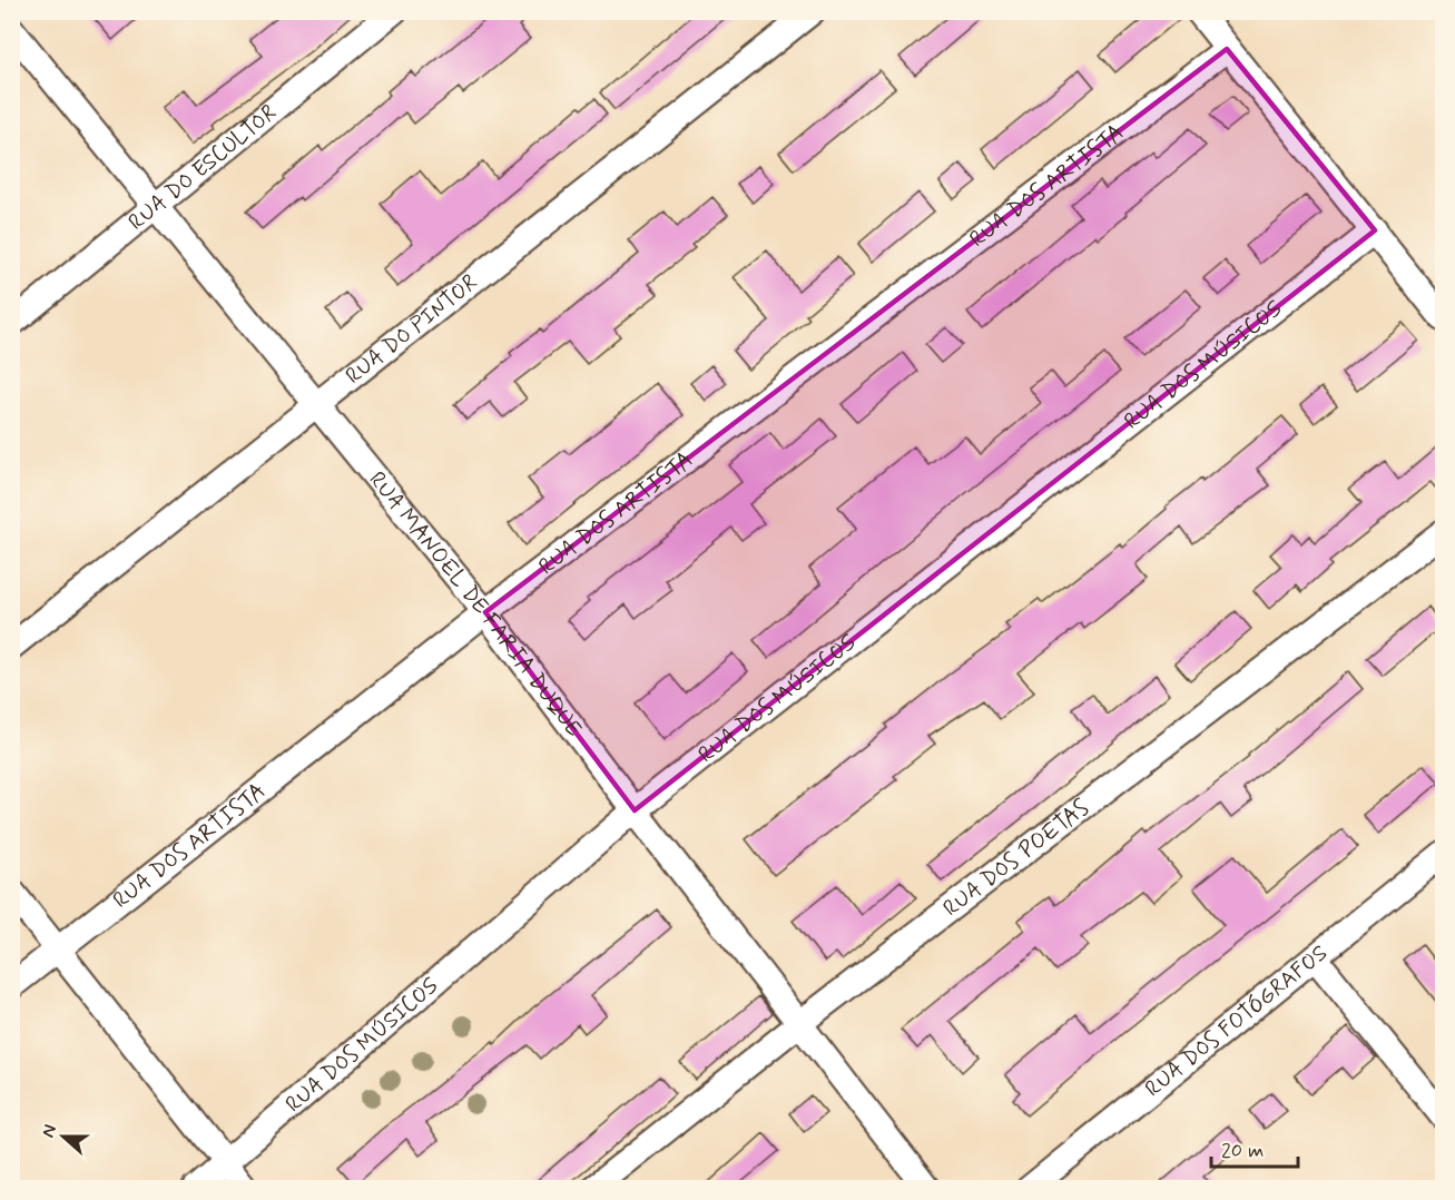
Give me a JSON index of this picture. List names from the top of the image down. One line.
{"streets":{"street":["RUA DO ESCULTOR","RUA DOS ARTISTA","RUA DO PINTOR","RUA DOS MÚSICOS","RUA MANOEL DE FARIA DUQUE","RUA DOS POETAS","RUA DOS FOTÓGRAFOS"]},"crossings":[["RUA DO ESCULTOR","RUA MANOEL DE FARIA DUQUE"],["RUA DOS ARTISTA","RUA MANOEL DE FARIA DUQUE"],["RUA DO PINTOR","RUA MANOEL DE FARIA DUQUE"],["RUA DOS MÚSICOS","RUA MANOEL DE FARIA DUQUE"],["RUA MANOEL DE FARIA DUQUE","RUA DOS POETAS"]],"scale_bar":"20 m","north":"left"}
